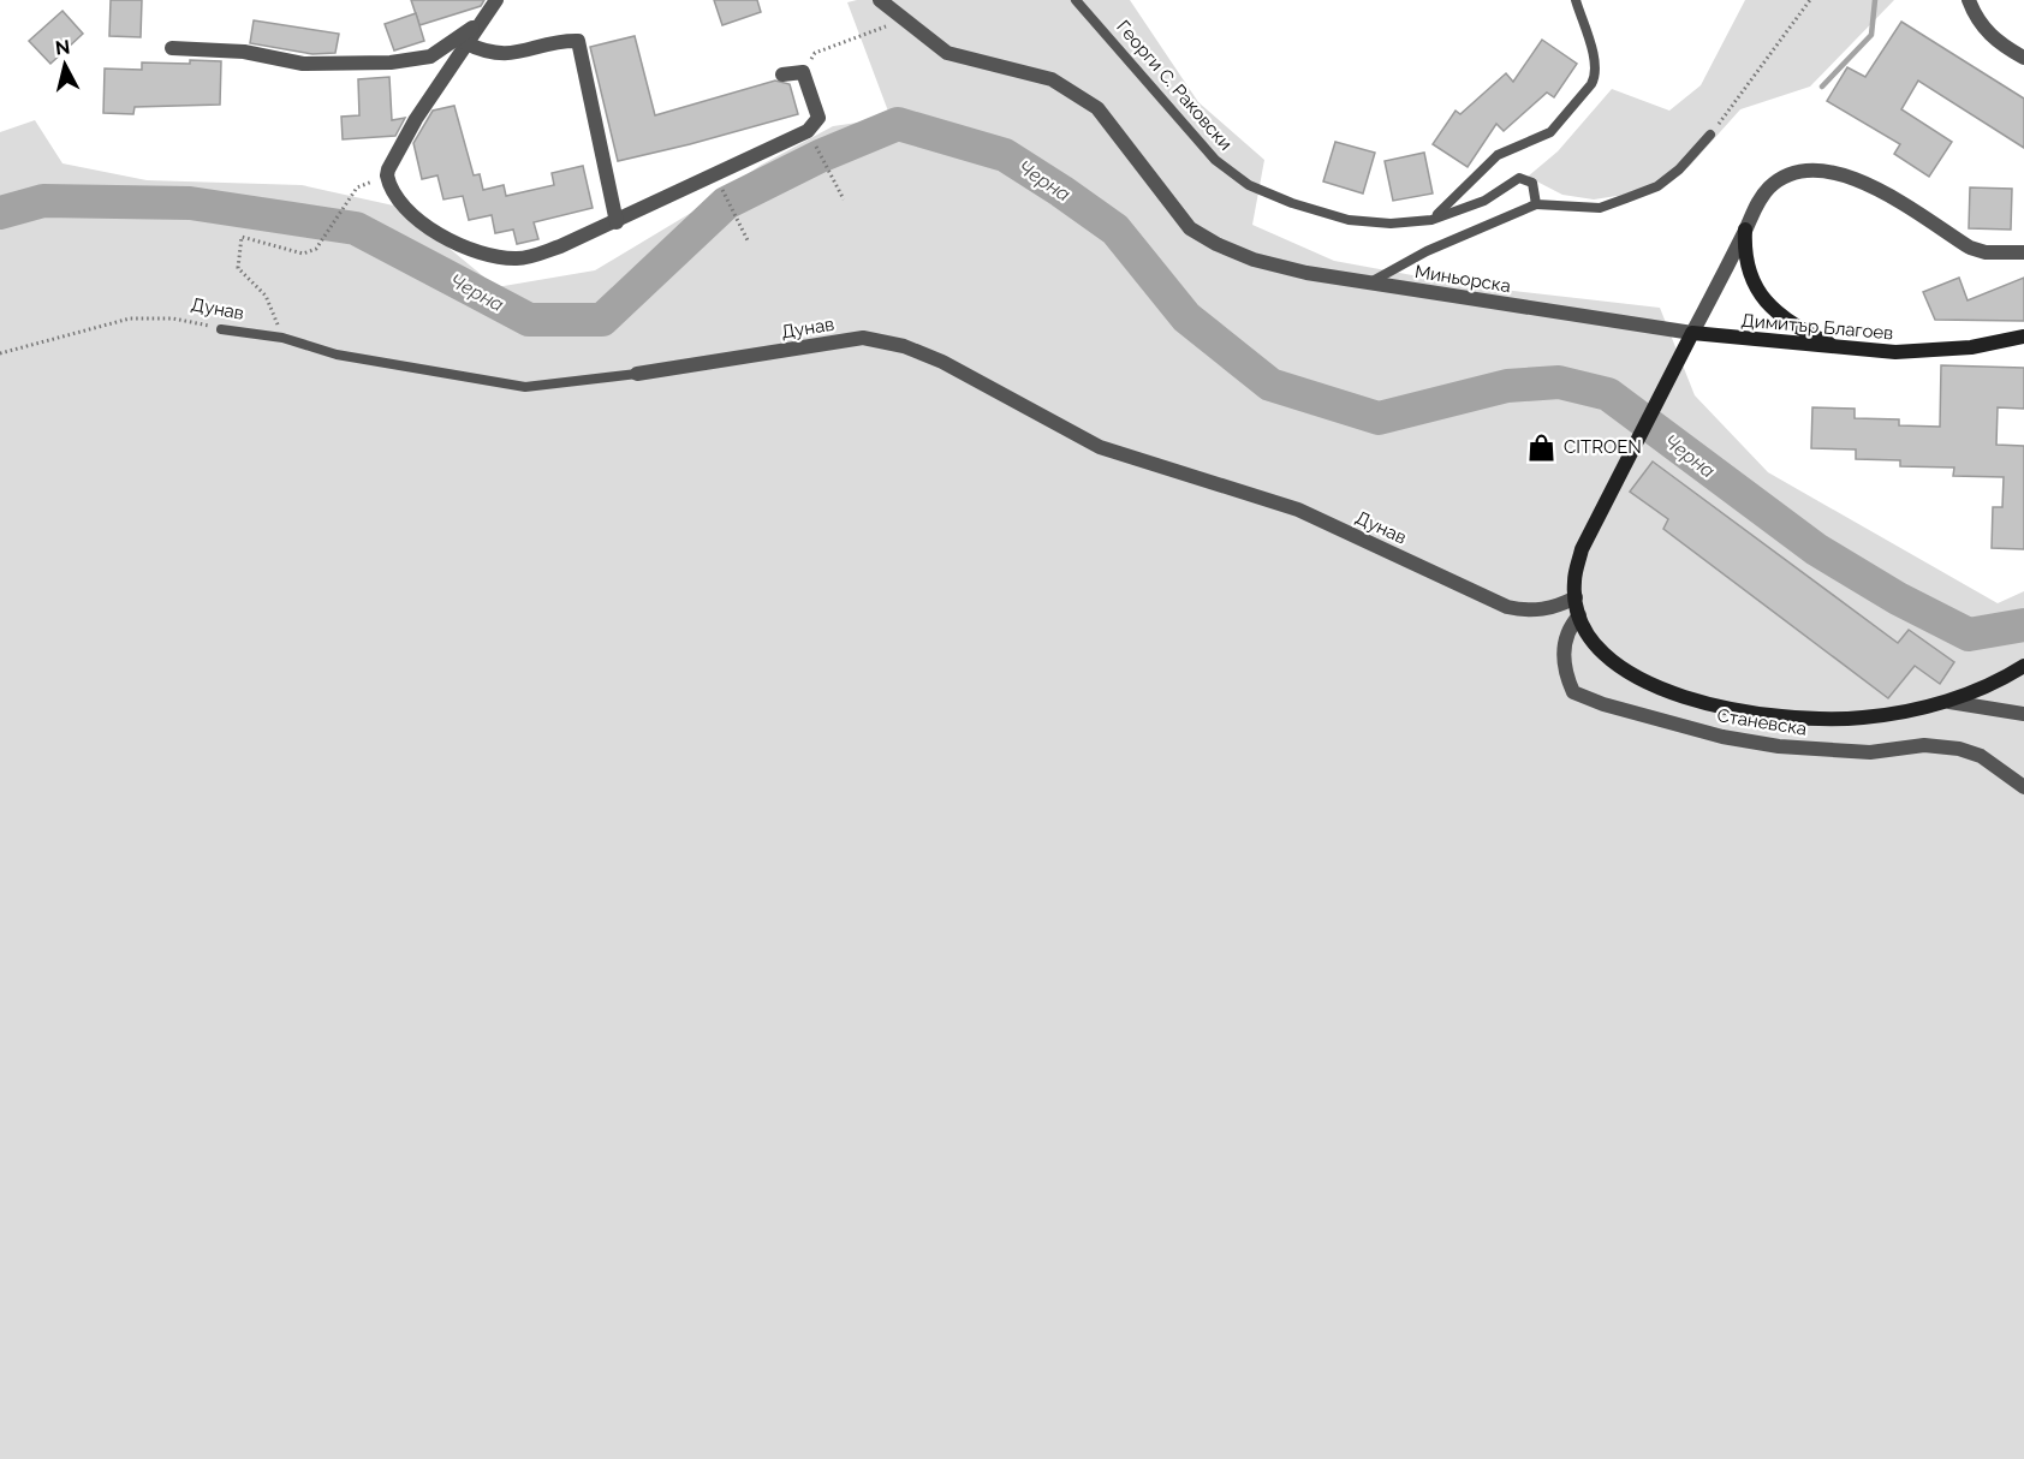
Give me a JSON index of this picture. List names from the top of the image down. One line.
{"streets":{"main road":["Димитър Благоев"],"street":["Миньорска","Дунав","Станевска"],"lane":["Георги С. Раковски"]},"crossings":[["Миньорска","Димитър Благоев"]],"water":["Черна"],"places":{"shop":["CITROEN"]},"north":"top"}
